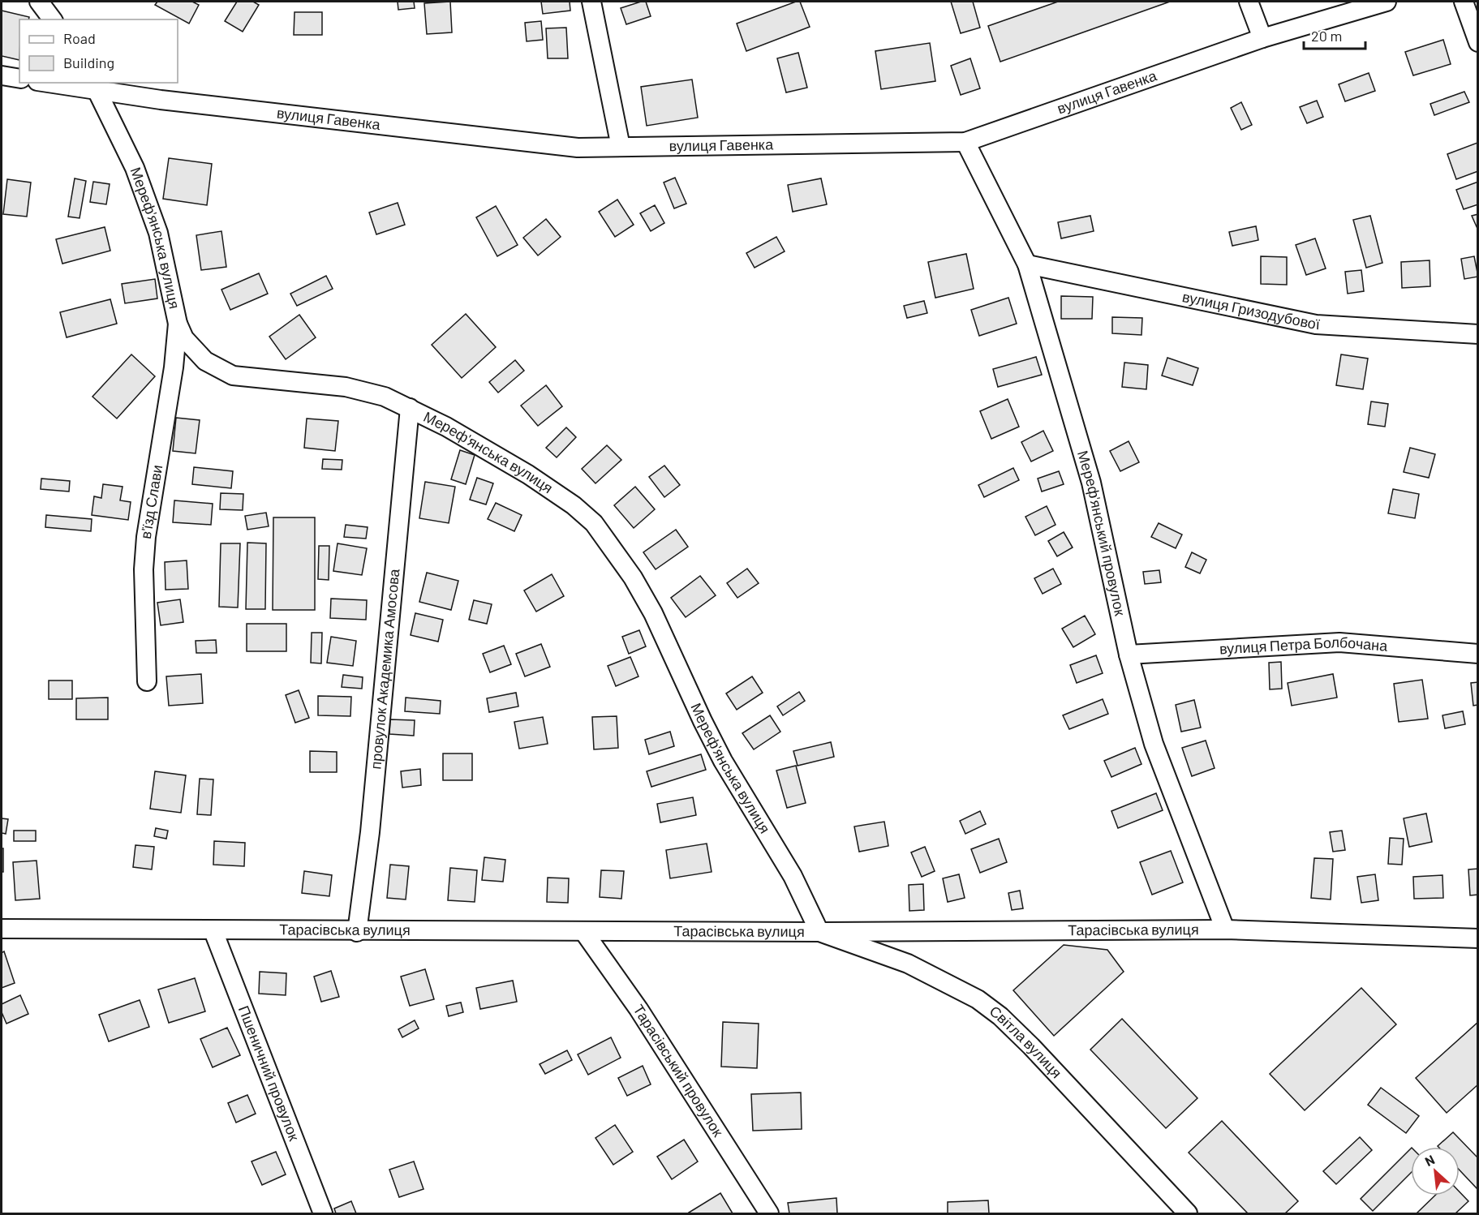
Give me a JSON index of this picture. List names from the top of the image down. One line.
{"streets":{"street":["вулиця Гавенка","Мереф'янська вулиця","вулиця Гризодубової","в'їзд Слави","Мереф'янський провулок","вулиця Петра Болбочана","провулок Академика Амосова","Тарасівська вулиця","Світла вулиця","Тарасівський провулок","Пшеничний провулок"]},"crossings":[["вулиця Гавенка","Мереф'янська вулиця"],["вулиця Гавенка","Мереф'янський провулок"],["Мереф'янська вулиця","в'їзд Слави"],["Мереф'янська вулиця","провулок Академика Амосова"],["Мереф'янська вулиця","Тарасівська вулиця"],["Мереф'янська вулиця","Світла вулиця"],["вулиця Гризодубової","Мереф'янський провулок"],["Мереф'янський провулок","вулиця Петра Болбочана"],["Мереф'янський провулок","Тарасівська вулиця"],["провулок Академика Амосова","Тарасівська вулиця"],["Тарасівська вулиця","Світла вулиця"],["Тарасівська вулиця","Тарасівський провулок"],["Тарасівська вулиця","Пшеничний провулок"]],"legend":["Road","Building"],"scale_bar":"20 m","north":"top left"}
